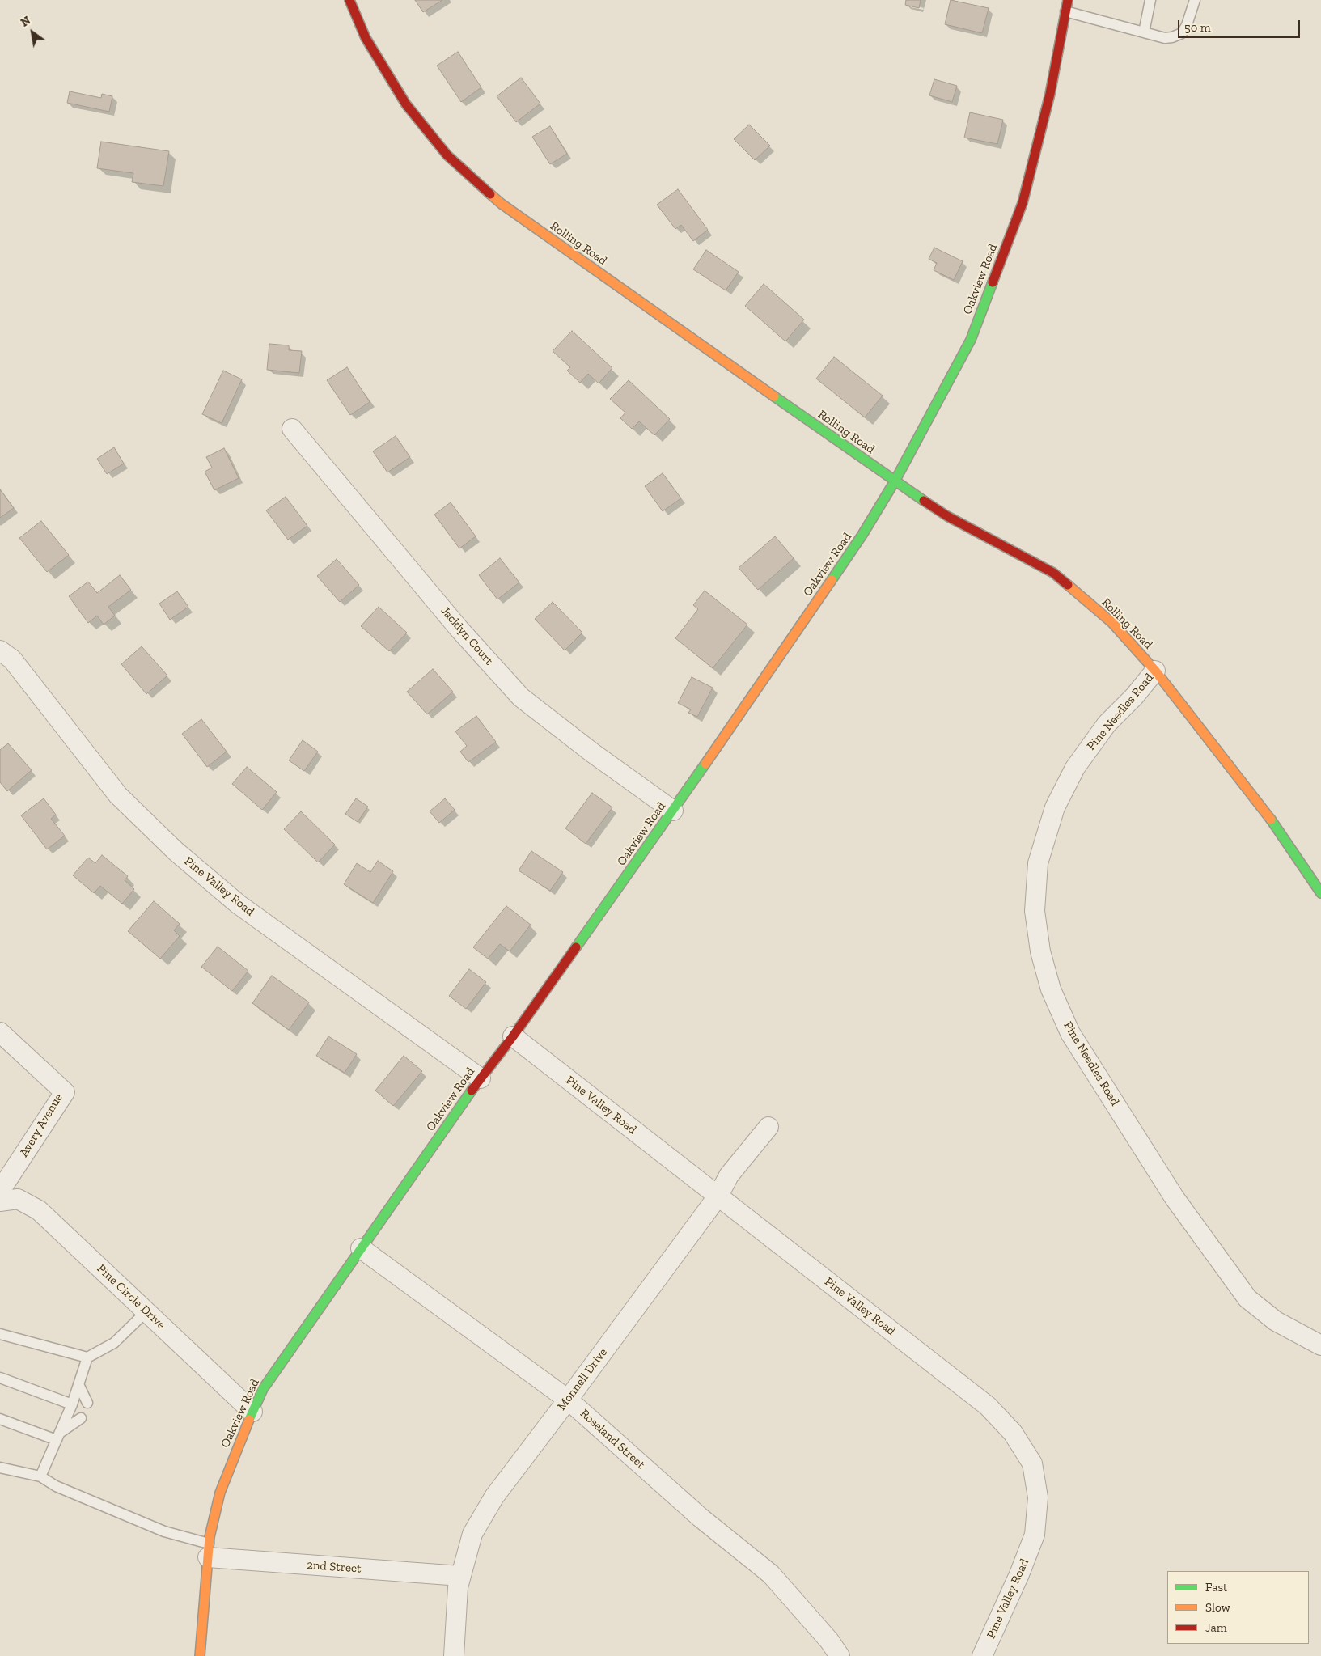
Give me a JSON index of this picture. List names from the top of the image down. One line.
{"streets":{"street":["Rolling Road","Oakview Road","Jacklyn Court","Pine Needles Road","Pine Valley Road","Avery Avenue","Pine Circle Drive","Monnell Drive","Roseland Street","2nd Street"]},"crossings":[["Rolling Road","Oakview Road"],["Rolling Road","Pine Needles Road"],["Oakview Road","Jacklyn Court"],["Oakview Road","Pine Valley Road"],["Oakview Road","Pine Circle Drive"],["Oakview Road","Roseland Street"],["Oakview Road","2nd Street"],["Pine Valley Road","Monnell Drive"],["Monnell Drive","Roseland Street"],["Monnell Drive","2nd Street"]],"legend":["Fast","Slow","Jam"],"scale_bar":"50 m","north":"top left"}
